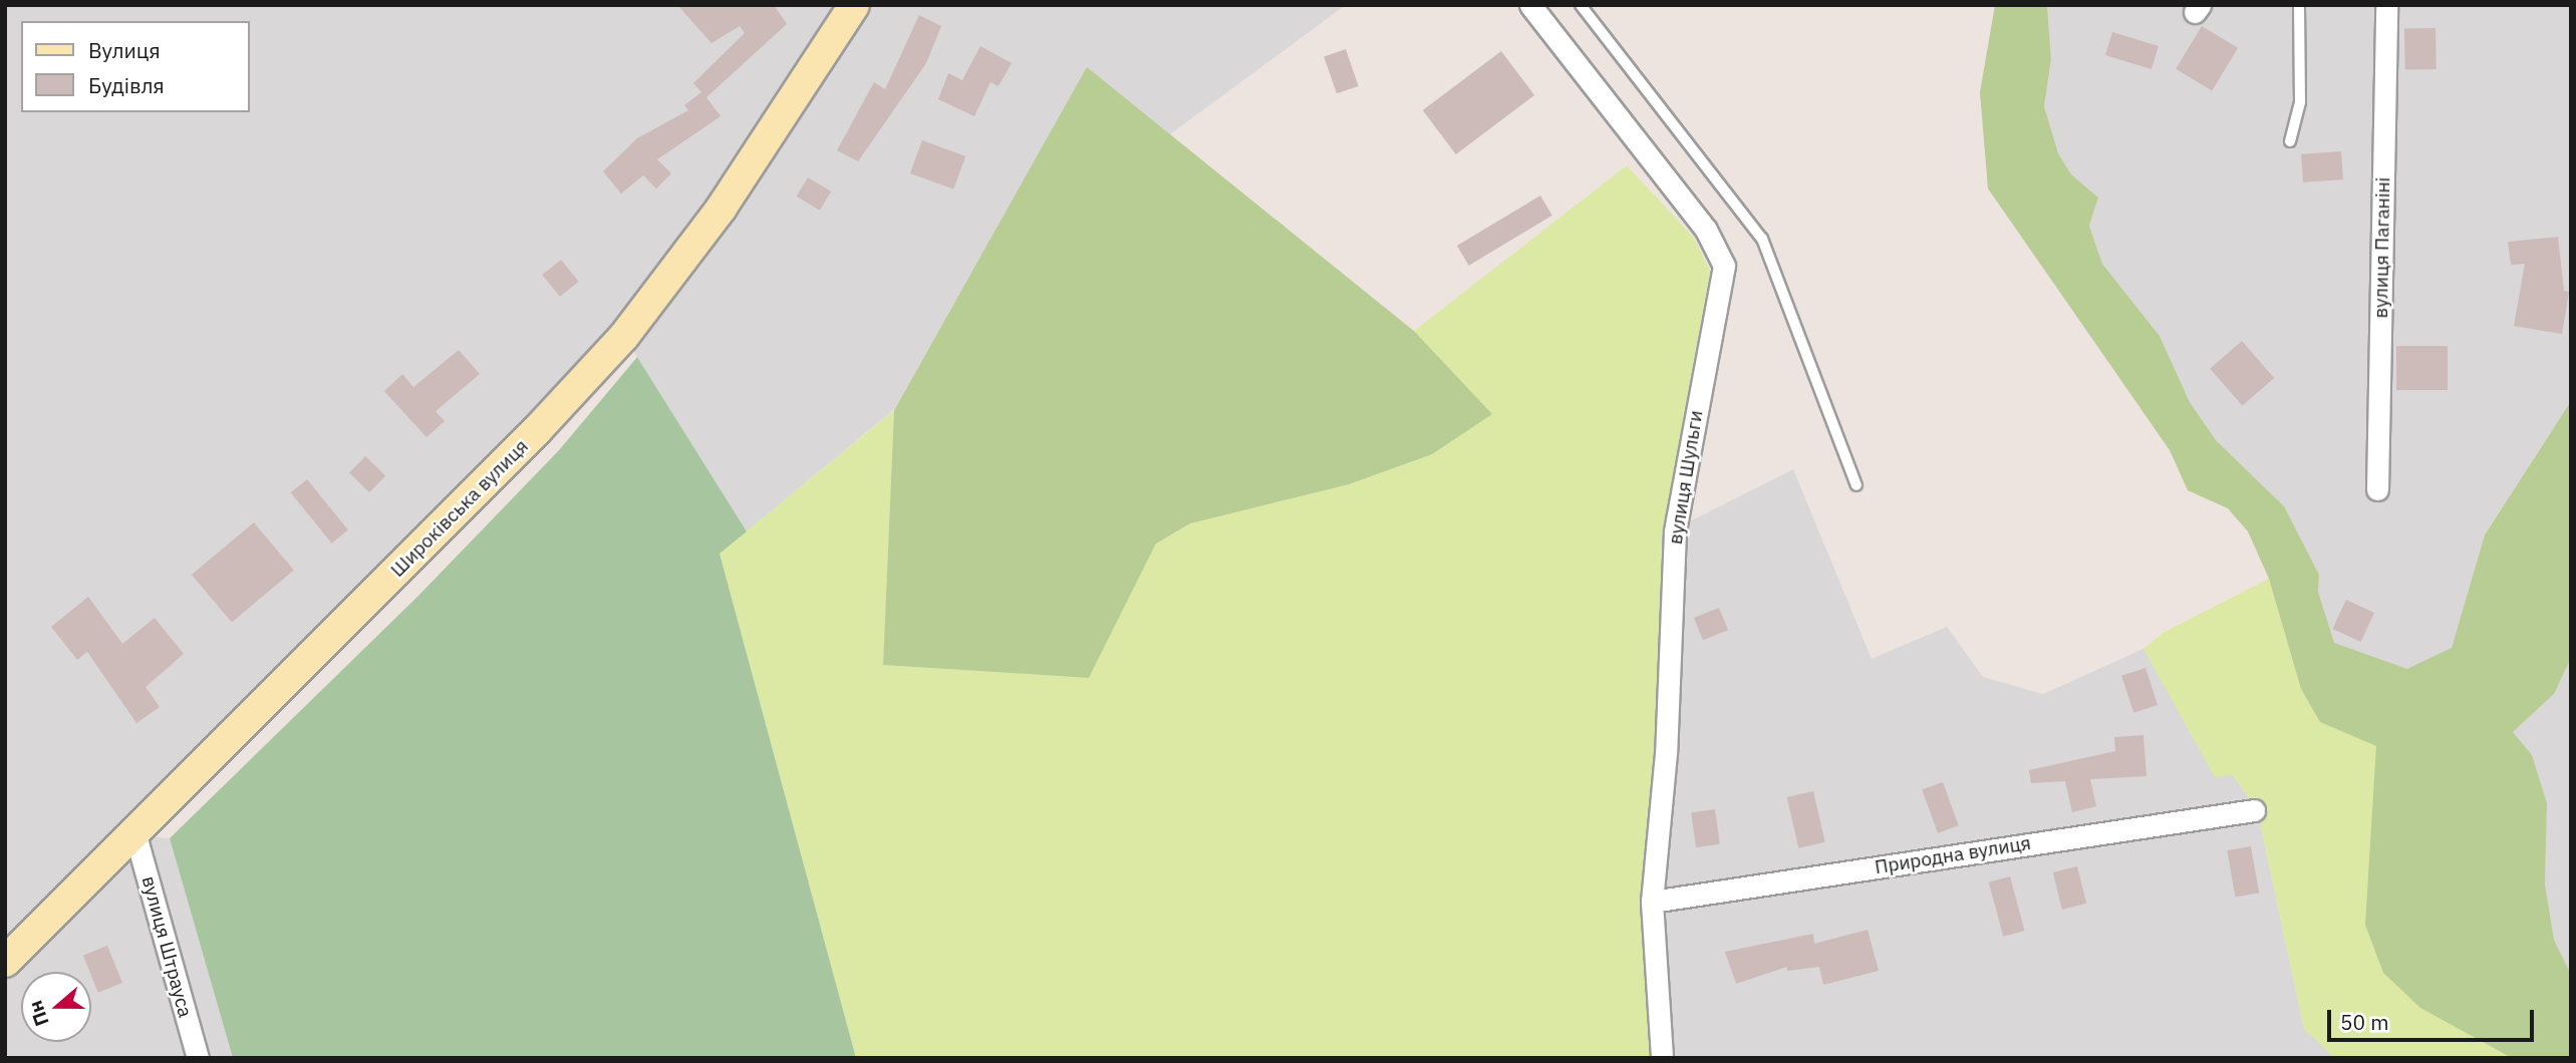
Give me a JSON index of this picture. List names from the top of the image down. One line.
{"streets":{"main road":["Широківська вулиця"],"street":["вулиця Паганіні","вулиця Шульги","Природна вулиця","вулиця Штрауса"]},"crossings":[["вулиця Шульги","Природна вулиця"],["Широківська вулиця","вулиця Штрауса"]],"legend":["Вулиця","Будівля"],"scale_bar":"50 m","north":"left"}
